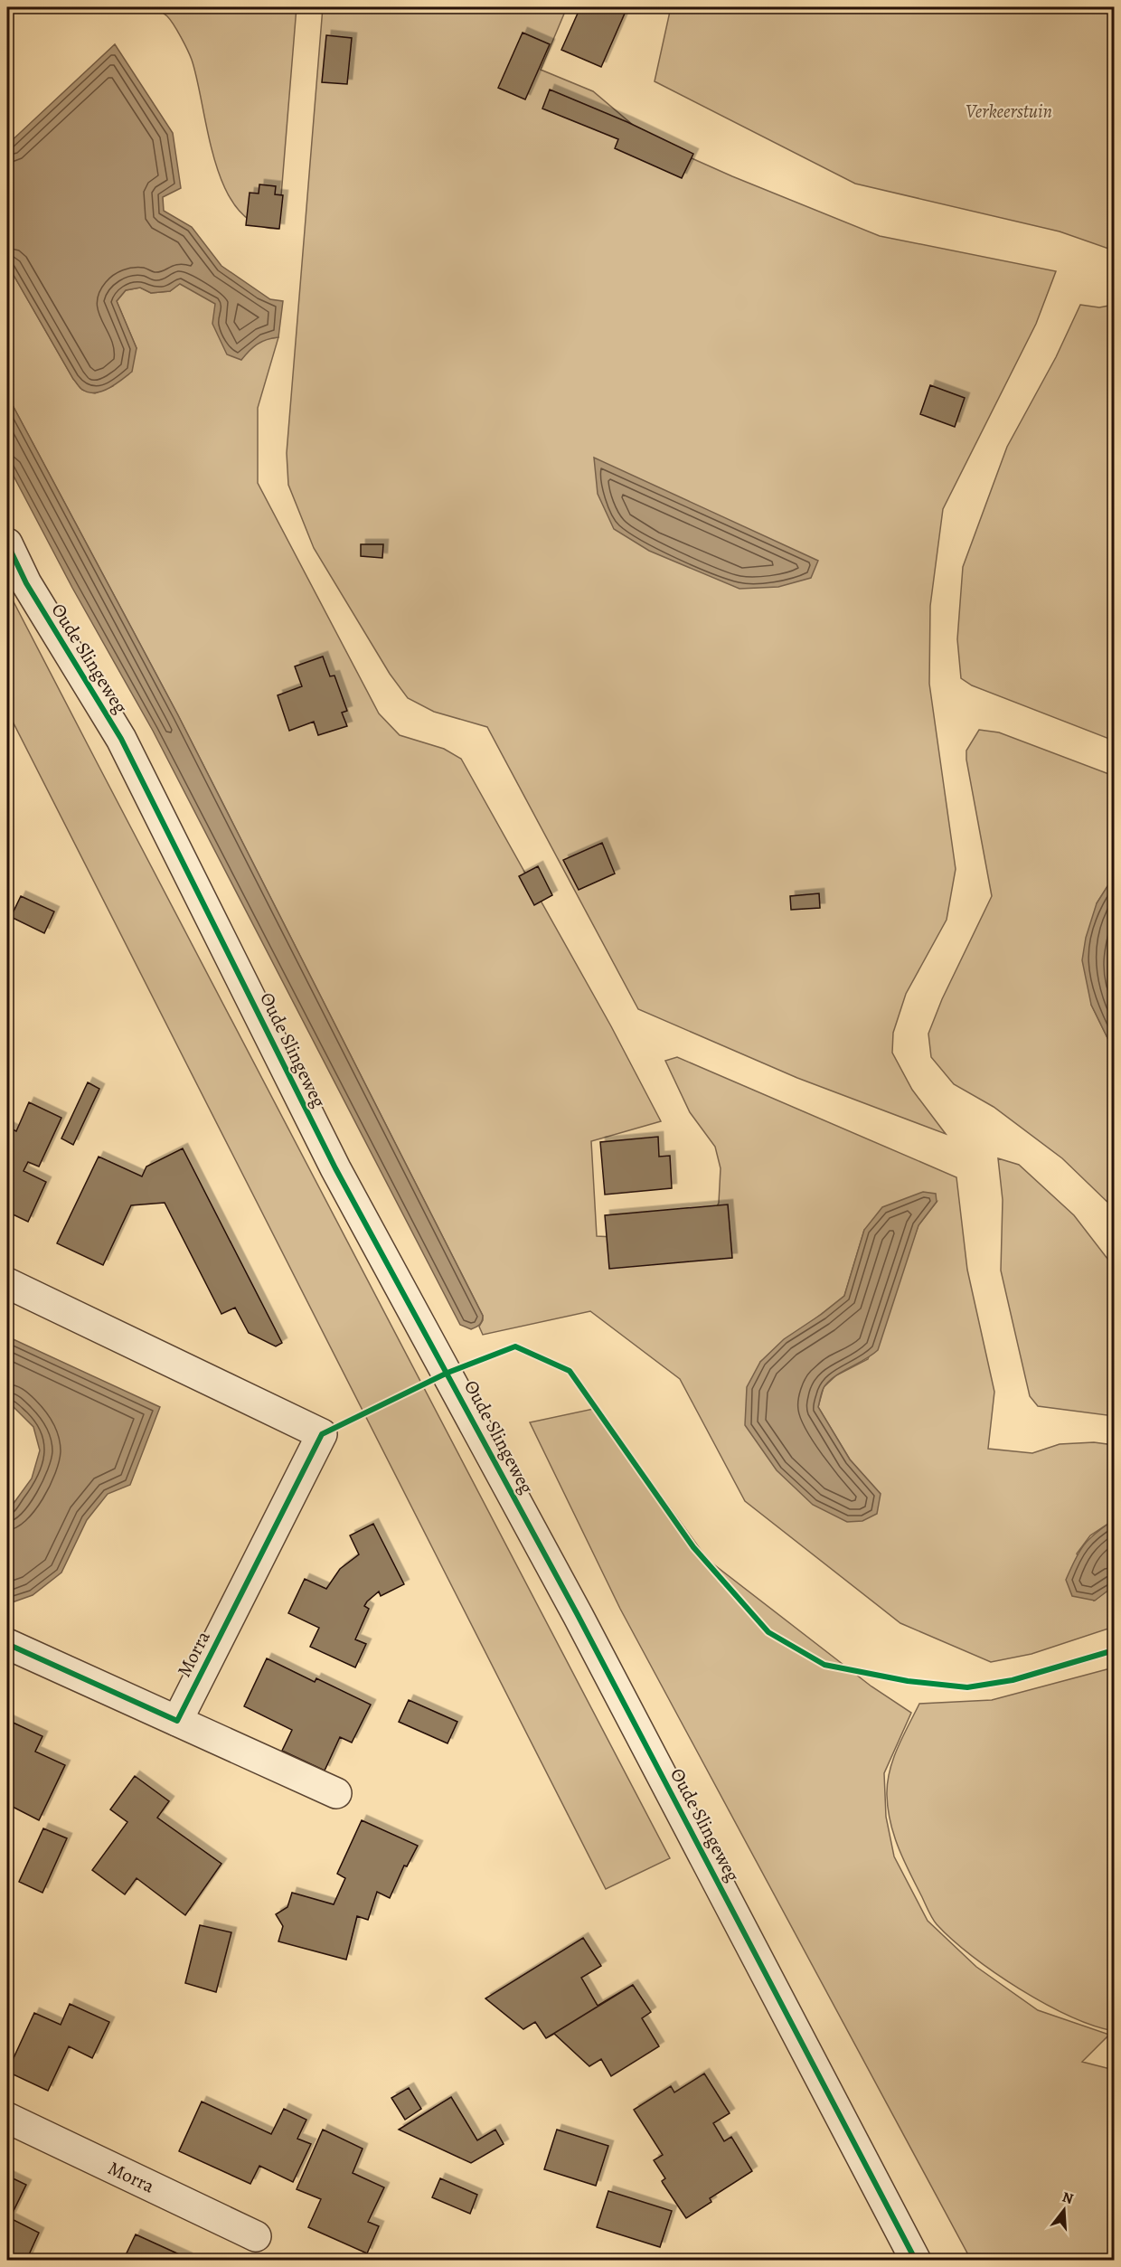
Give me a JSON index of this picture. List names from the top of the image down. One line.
{"streets":{"street":["Oude Slingeweg","Morra"]},"parks":["Verkeerstuin"],"north":"top"}
